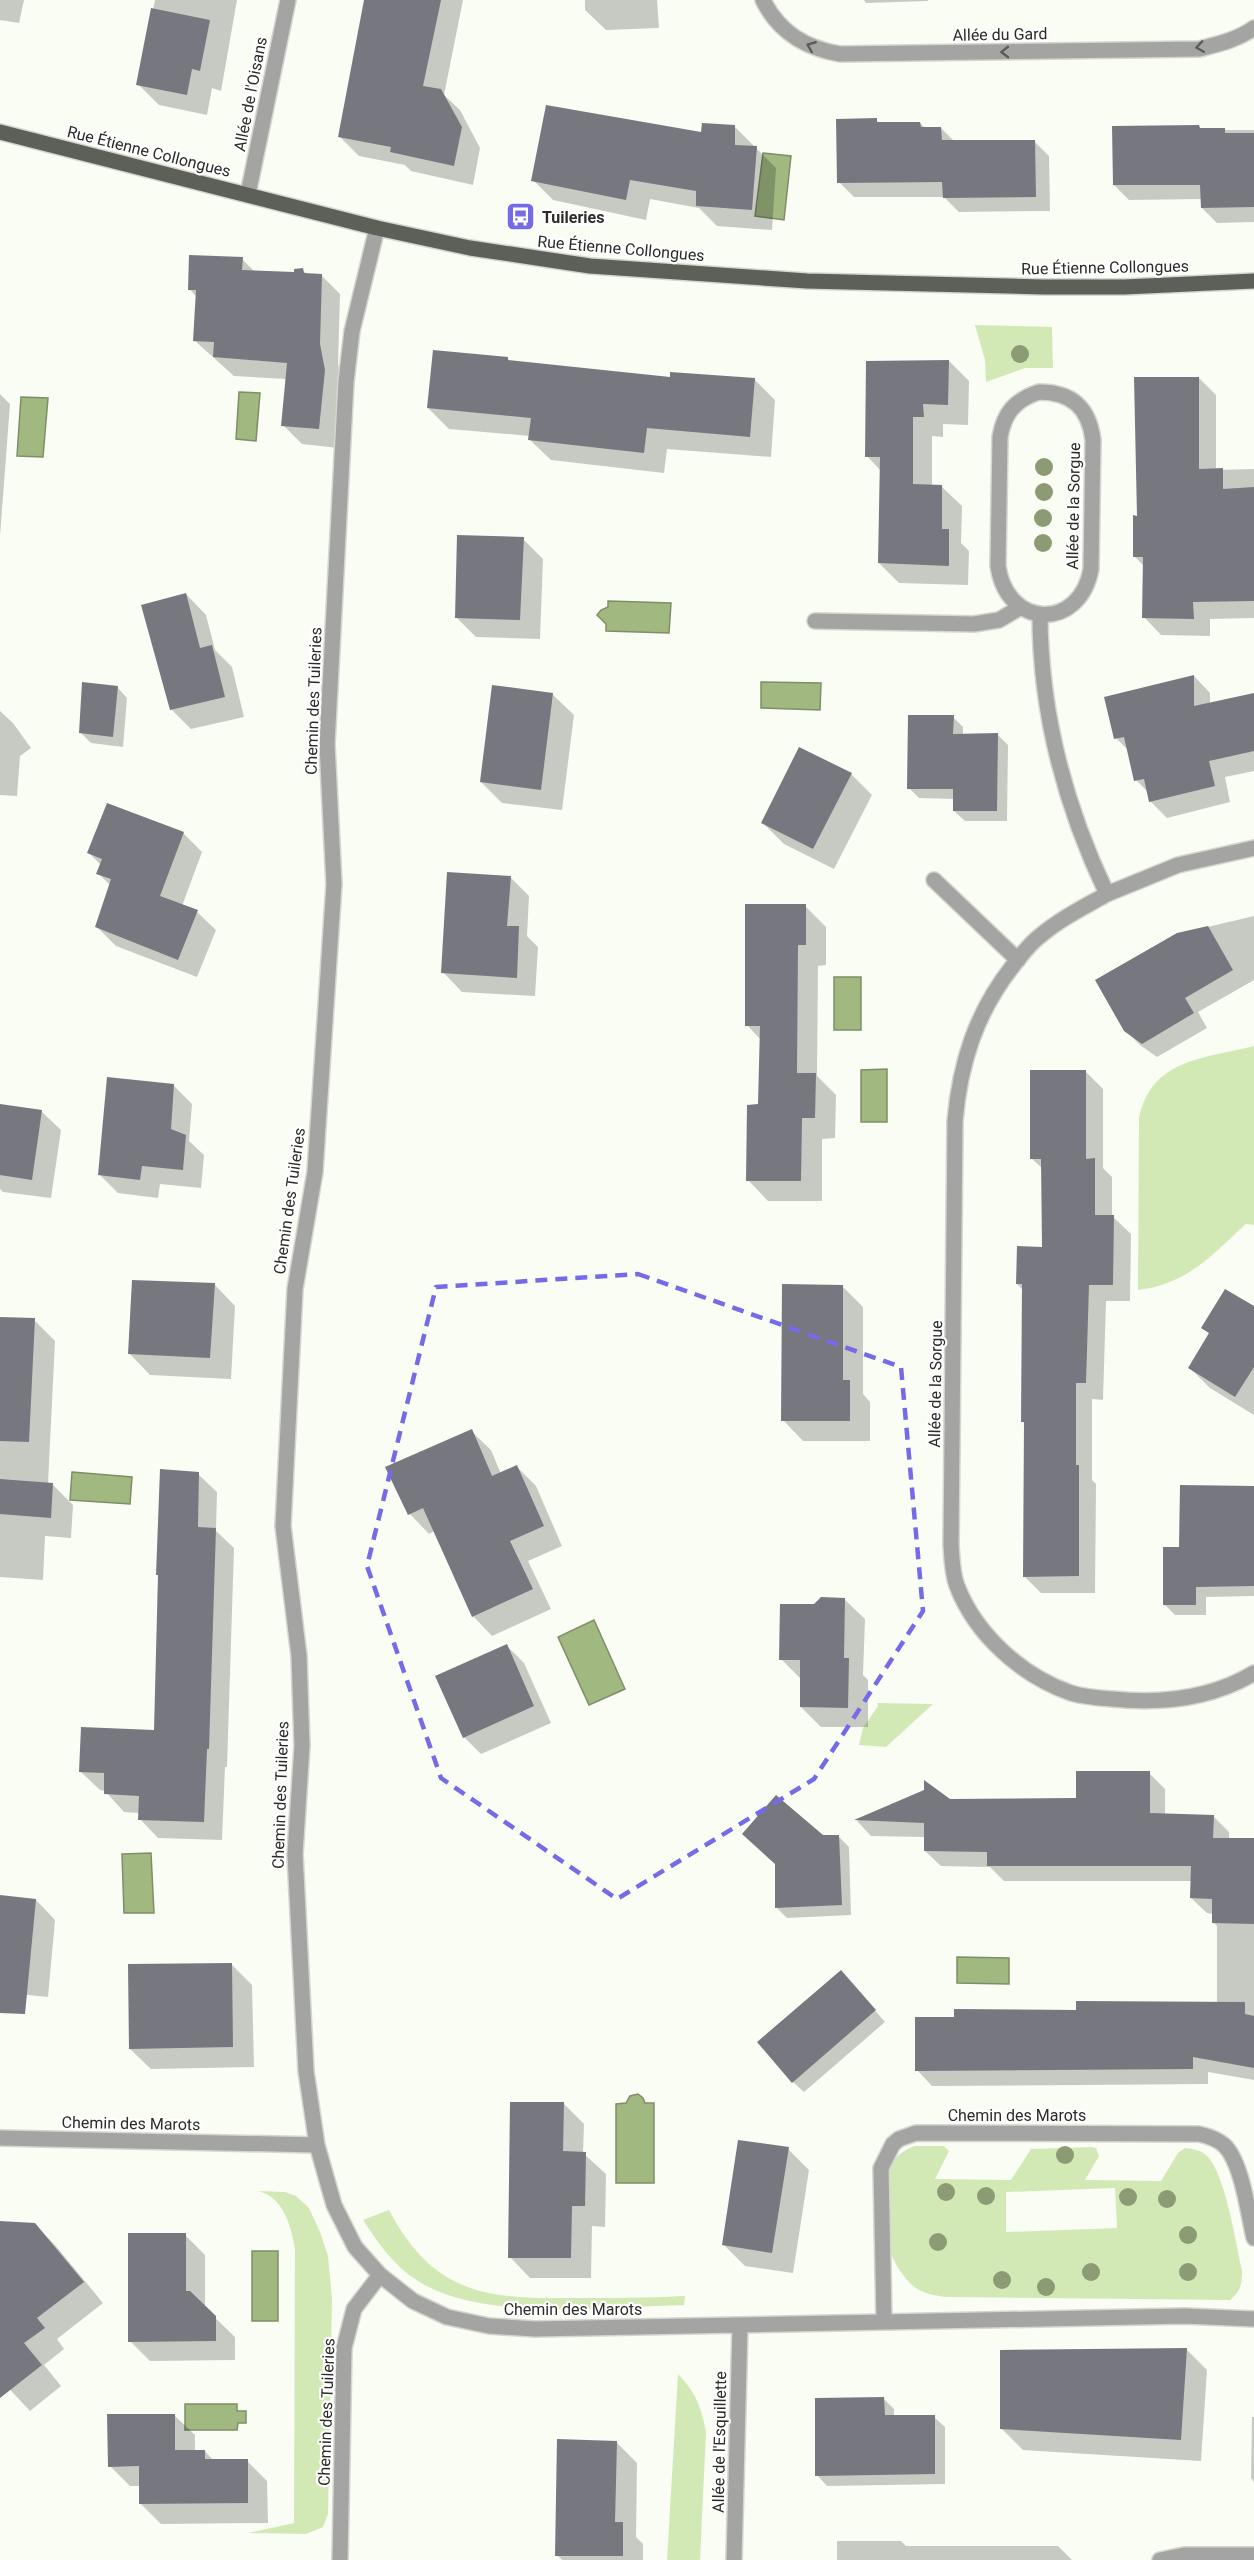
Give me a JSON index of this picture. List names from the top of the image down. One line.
{"streets":{"main road":["Rue Étienne Collongues"],"street":["Allée du Gard","Allée de l'Oisans","Allée de la Sorgue","Chemin des Tuileries","Chemin des Marots","Allée de l'Esquillette"]},"crossings":[["Allée de l'Oisans","Rue Étienne Collongues"],["Rue Étienne Collongues","Chemin des Tuileries"],["Chemin des Tuileries","Chemin des Marots"],["Chemin des Marots","Allée de l'Esquillette"]],"one_way":["Allée du Gard"],"places":{"bus stop":["Tuileries"]}}
